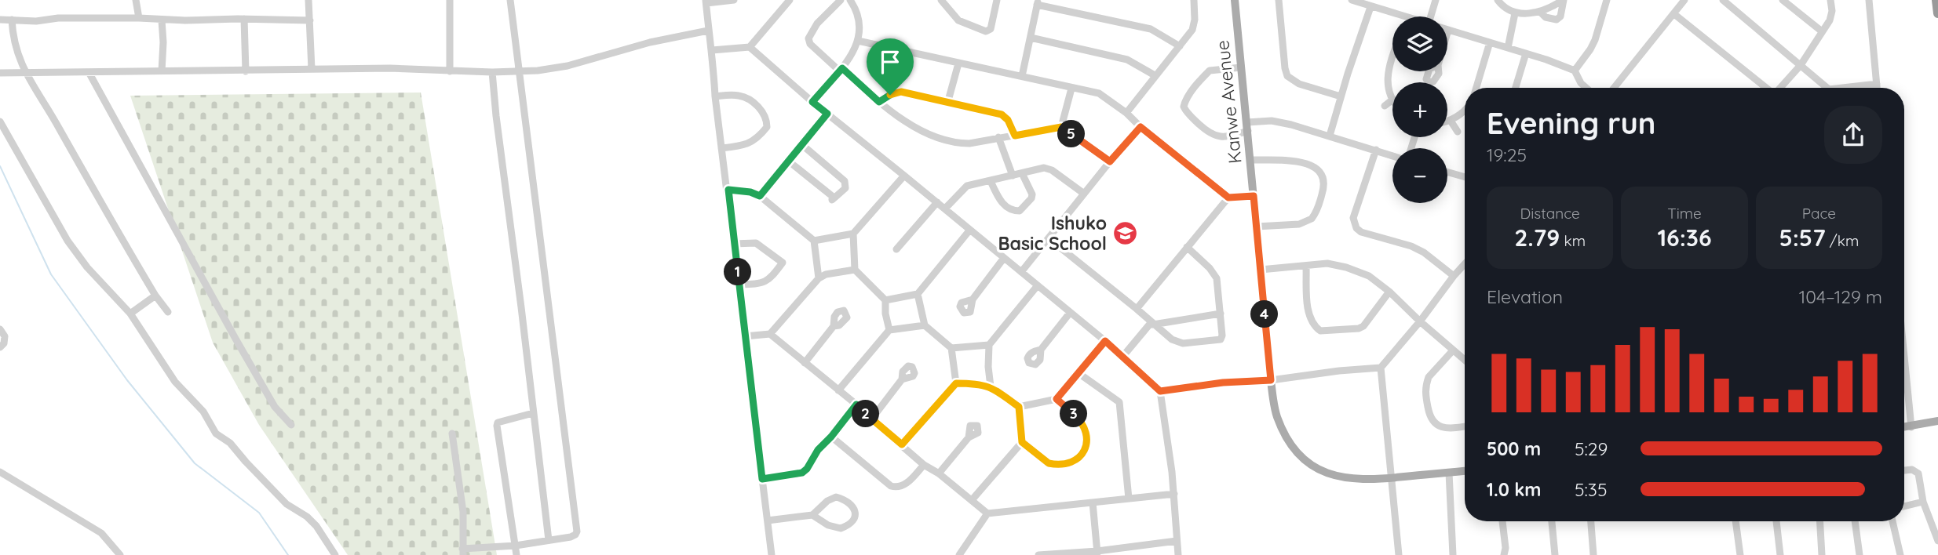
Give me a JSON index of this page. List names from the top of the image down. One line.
{"streets":{"main road":["Kanwe Avenue"]},"places":{"school or university":["Ishuko Basic School"]},"page":{"map_buttons":["+","−"],"heading":["Evening run","19:25"],"pins":["5","1","4","2","3"],"stats":[["Distance","2.79 km"],["Time","16:36"],["Pace","5:57 /km"]],"chart":["Elevation","104–129 m"],"list":[{"name":"500 m","note":"5:29"},{"name":"1.0 km","note":"5:35"}]}}
